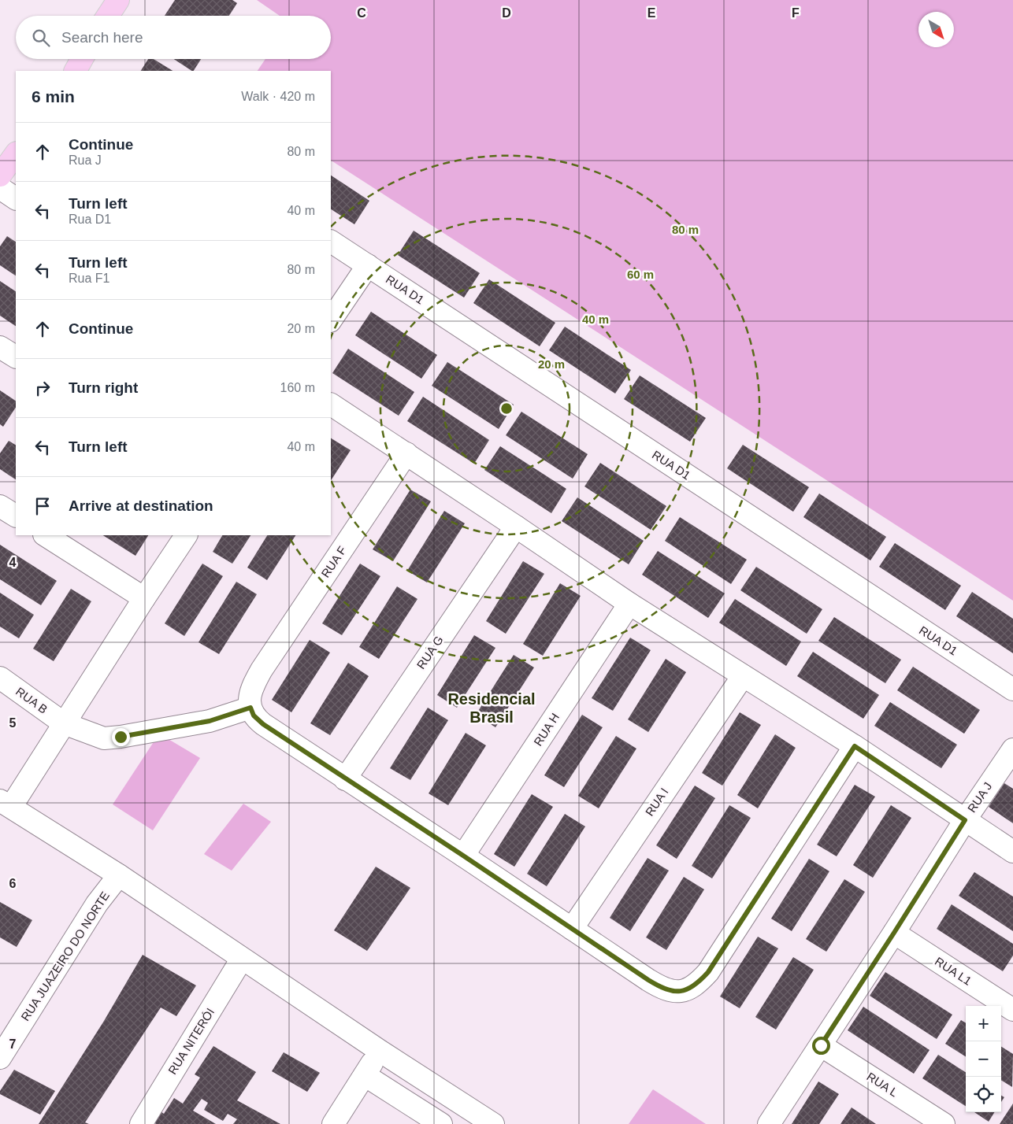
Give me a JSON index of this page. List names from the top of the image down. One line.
{"streets":{"street":["RUA D1","RUA F","RUA G","RUA B","RUA H","RUA J","RUA I","RUA JUAZEIRO DO NORTE","RUA L1","RUA NITERÓI","RUA L"]},"crossings":[["RUA F","RUA B"],["RUA J","RUA L1"],["RUA J","RUA L"]],"districts":["Residencial Brasil"],"north":"bottom right","page":{"search":"Search here","heading":["6 min","Walk · 420 m"],"list":[["Continue","Rua J","80 m"],["Turn left","Rua D1","40 m"],["Turn left","Rua F1","80 m"],["Continue","20 m"],["Turn right","160 m"],["Turn left","40 m"],"Arrive at destination"],"map_buttons":["+","−"]},"grid":{"columns":["C","D","E","F"],"rows":["4","5","6","7"]},"rings":["80 m","60 m","40 m","20 m"]}
